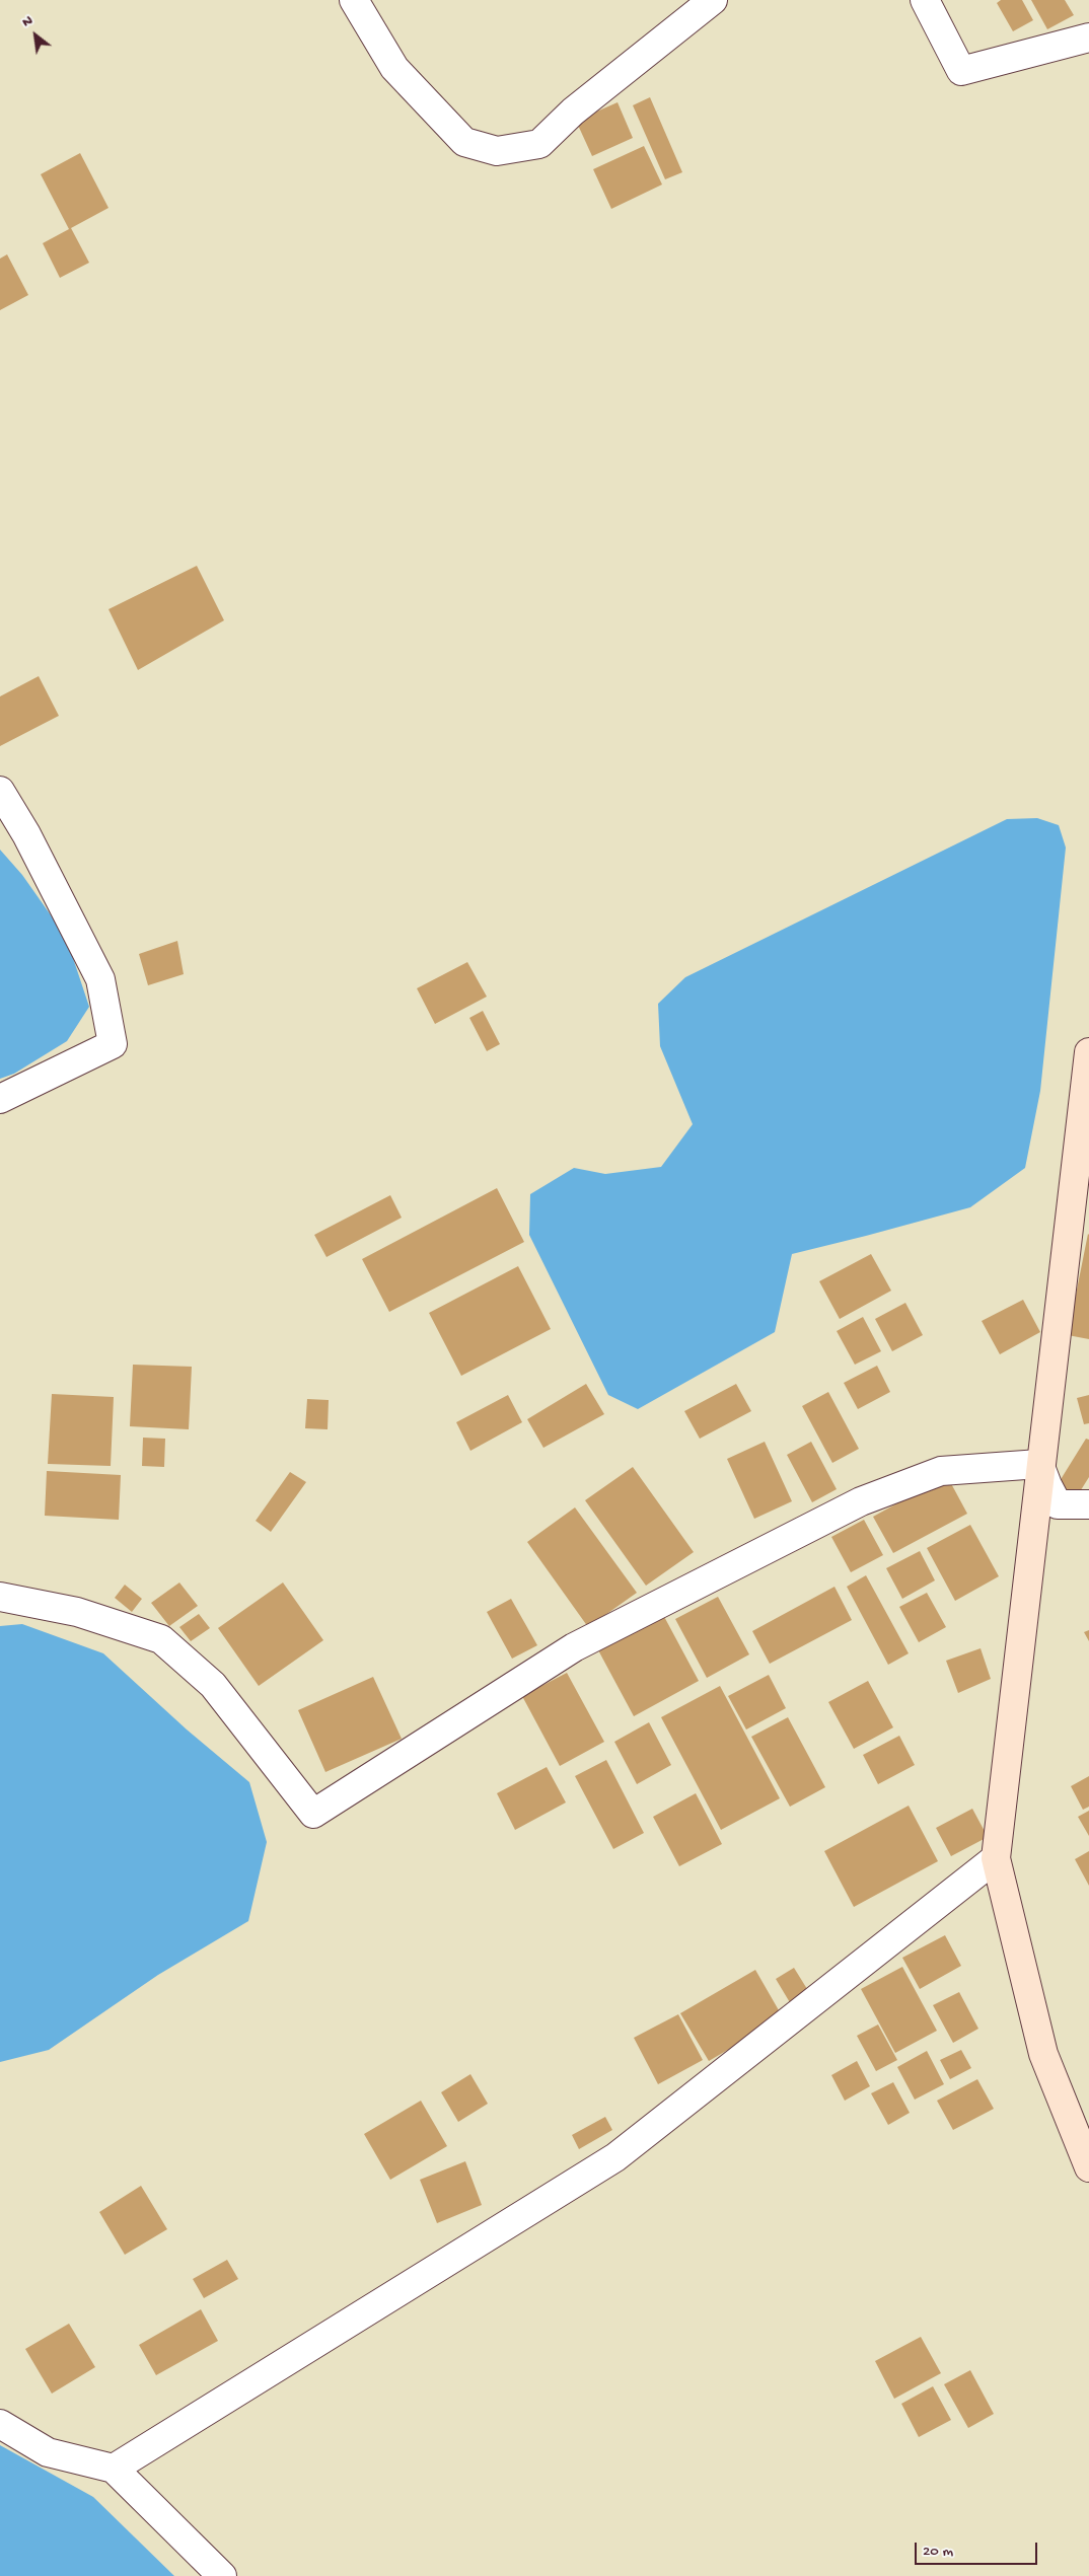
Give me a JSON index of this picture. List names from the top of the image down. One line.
{"scale_bar":"20 m","north":"top left"}
